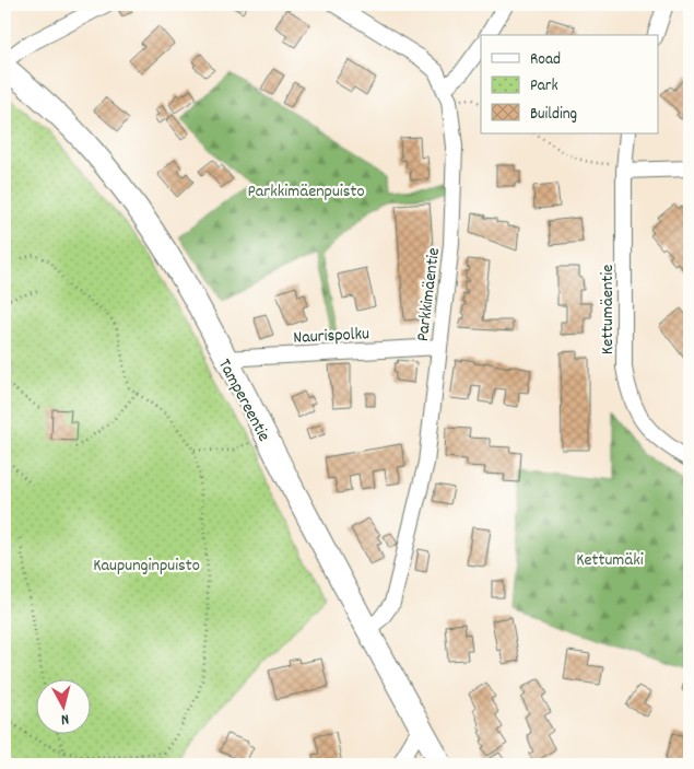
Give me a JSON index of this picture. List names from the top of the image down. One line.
{"streets":{"main road":["Tampereentie"],"street":["Parkkimäentie","Kettumäentie","Naurispolku"]},"crossings":[["Parkkimäentie","Naurispolku"],["Parkkimäentie","Tampereentie"],["Naurispolku","Tampereentie"]],"parks":["Parkkimäenpuisto","Kettumäki","Kaupunginpuisto"],"legend":["Road","Park","Building"],"north":"bottom"}
